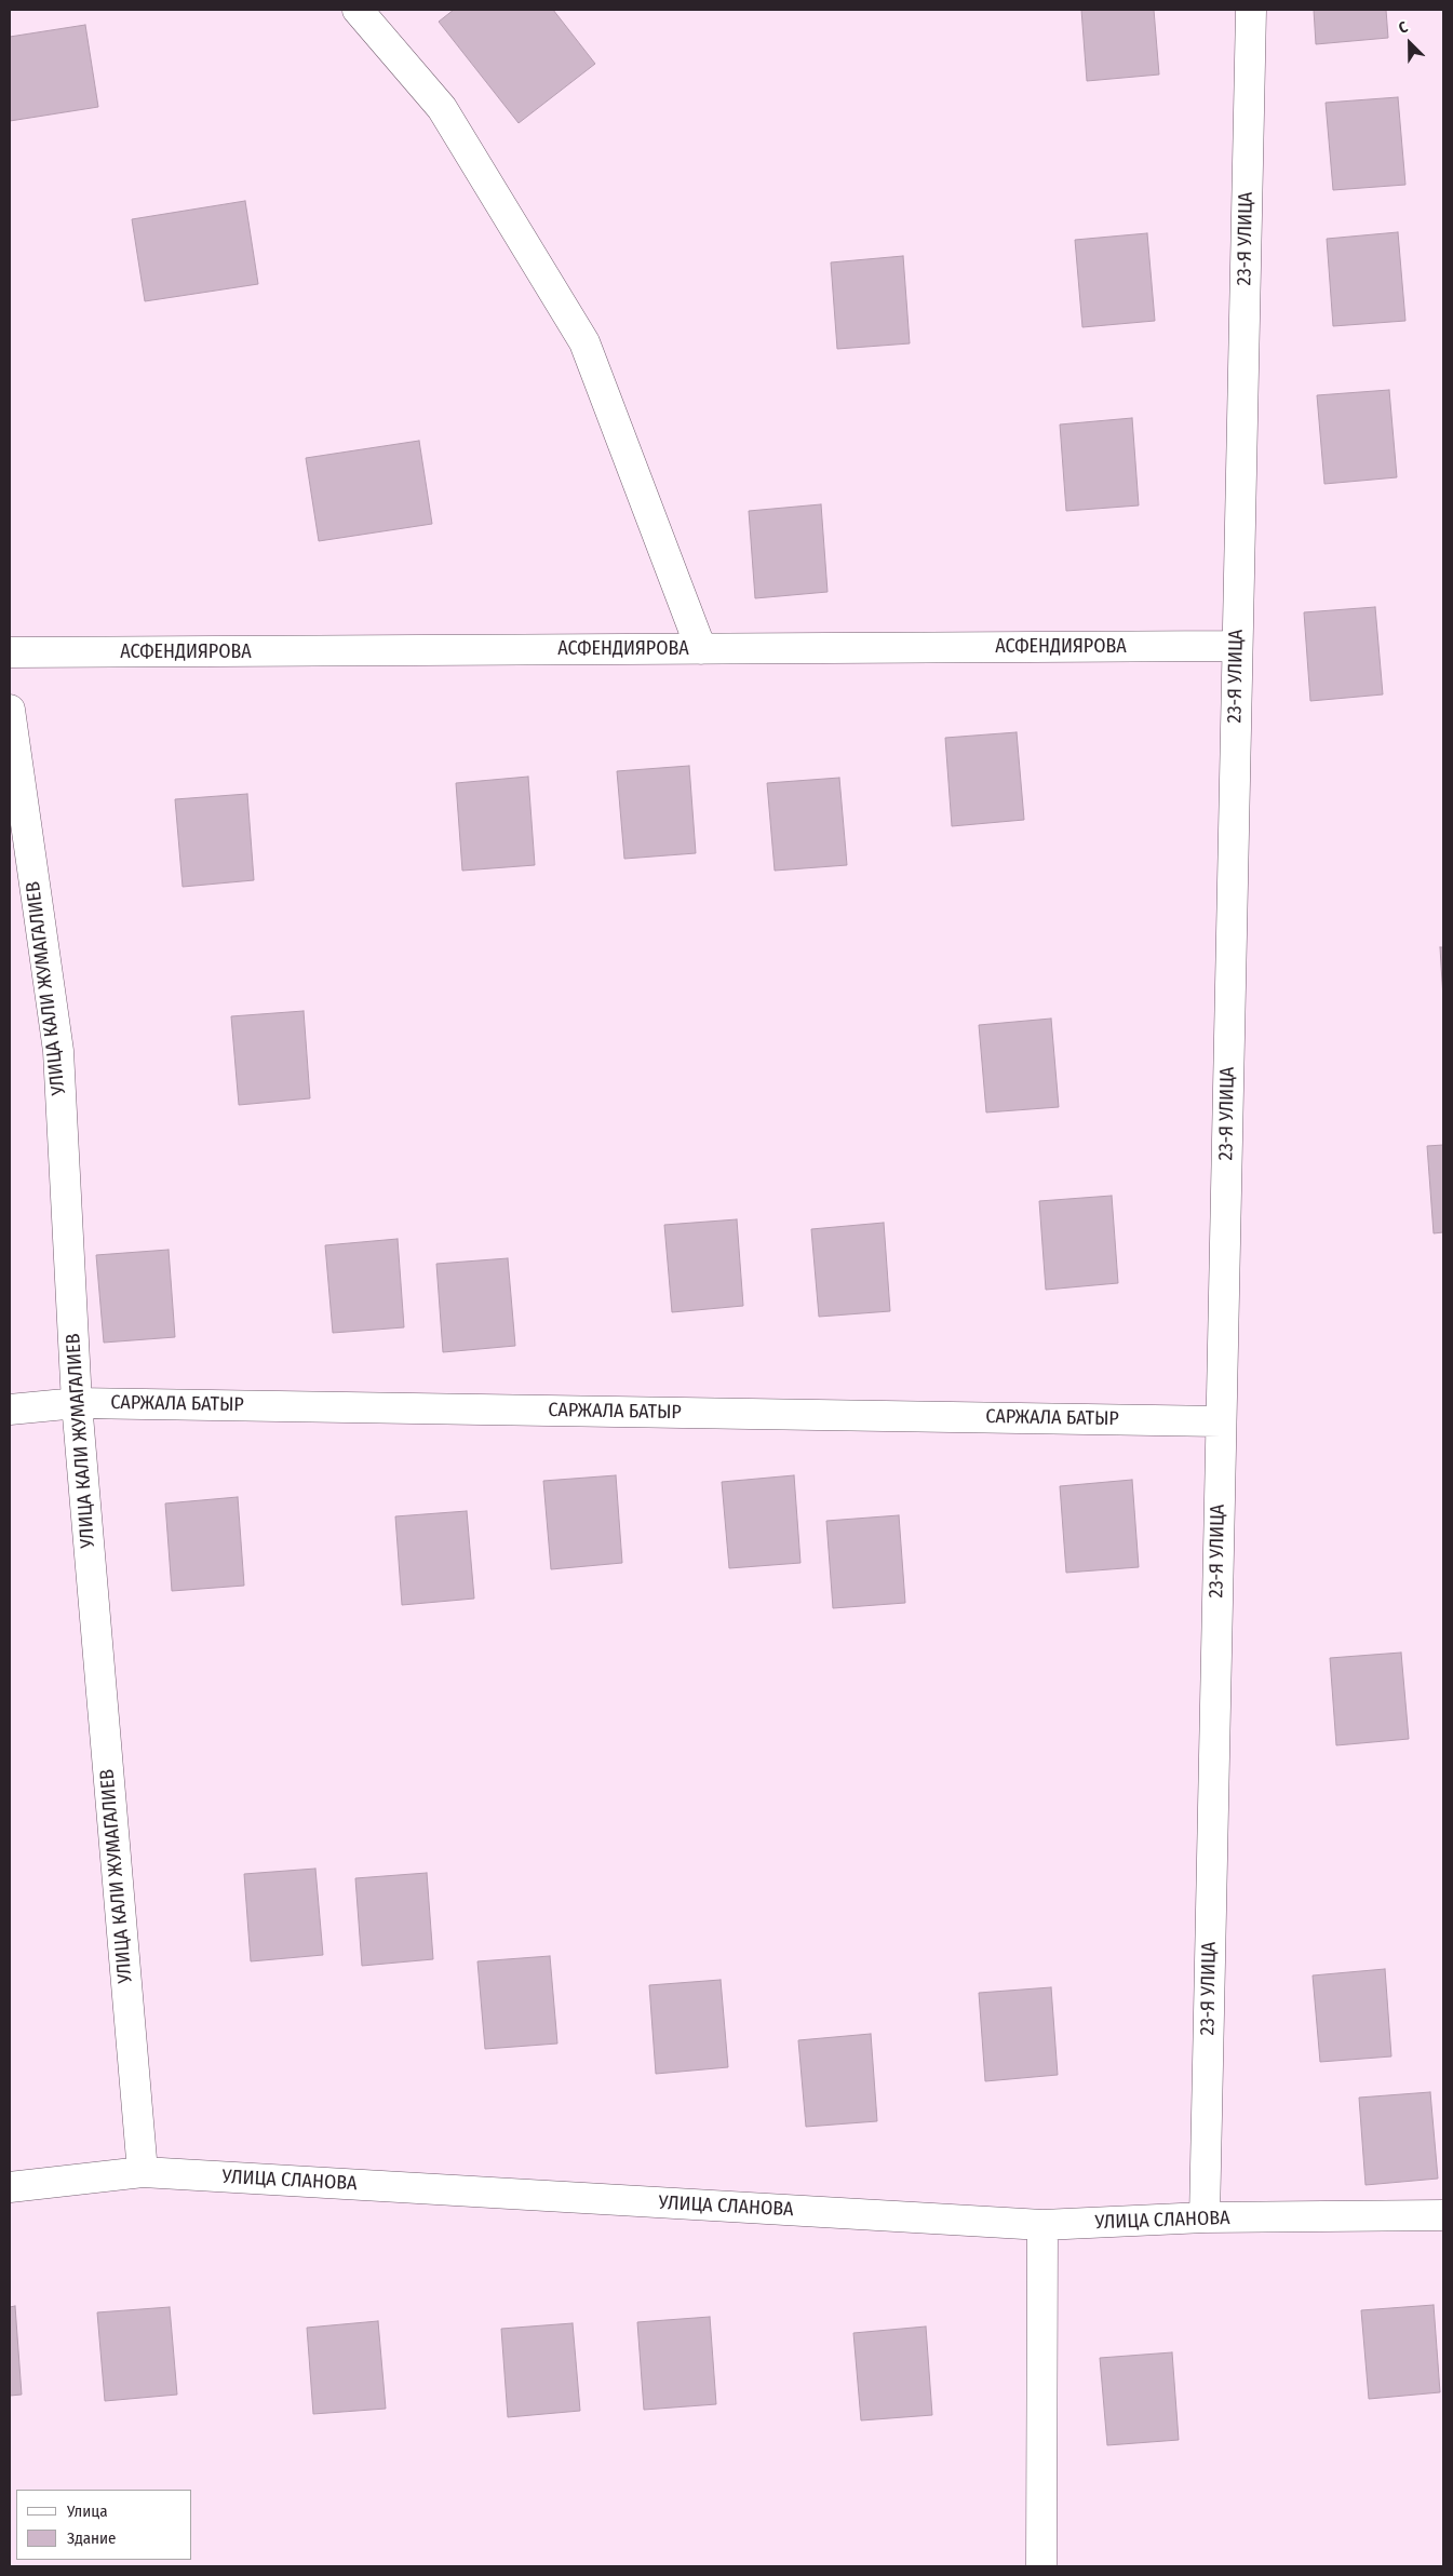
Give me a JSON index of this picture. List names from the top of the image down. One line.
{"streets":{"street":["23-Я УЛИЦА","АСФЕНДИЯРОВА","УЛИЦА КАЛИ ЖУМАГАЛИЕВ","САРЖАЛА БАТЫР","УЛИЦА СЛАНОВА"]},"crossings":[["23-Я УЛИЦА","АСФЕНДИЯРОВА"],["23-Я УЛИЦА","САРЖАЛА БАТЫР"],["23-Я УЛИЦА","УЛИЦА СЛАНОВА"],["УЛИЦА КАЛИ ЖУМАГАЛИЕВ","САРЖАЛА БАТЫР"],["УЛИЦА КАЛИ ЖУМАГАЛИЕВ","УЛИЦА СЛАНОВА"]],"legend":["Улица","Здание"],"north":"top left"}
